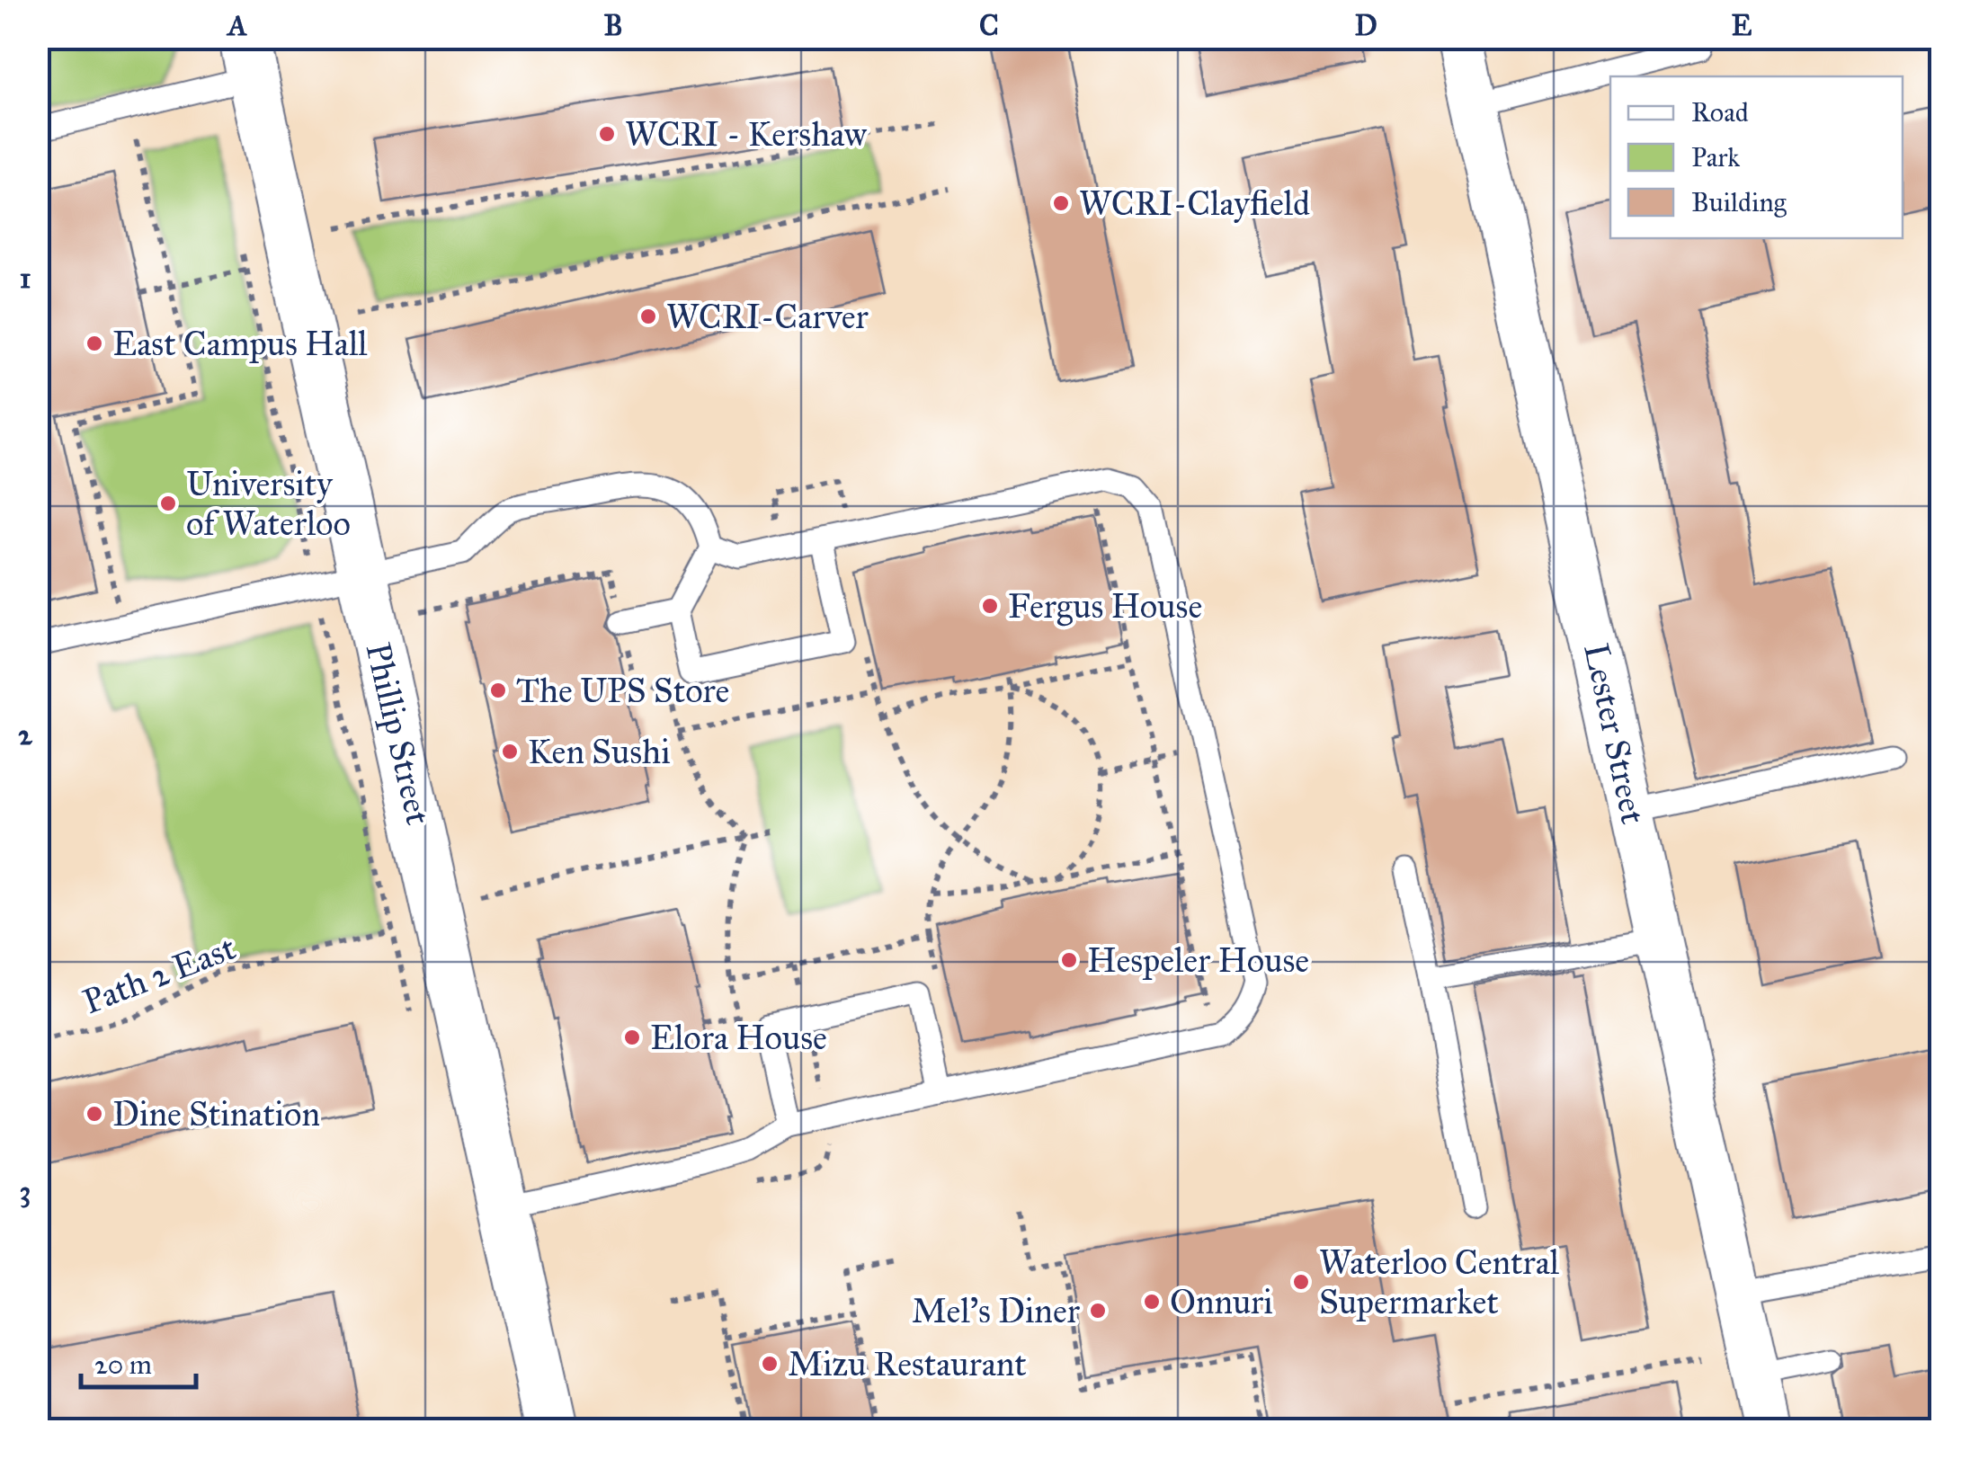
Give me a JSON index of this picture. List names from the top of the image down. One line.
{"streets":{"street":["Phillip Street","Lester Street"],"path":["Path 2 East"]},"places":["WCRI - Kershaw","WCRI-Clayfield","WCRI-Carver","East Campus Hall","University of Waterloo","Fergus House","The UPS Store","Ken Sushi","Hespeler House","Elora House","Dine Stination","Waterloo Central Supermarket","Onnuri","Mel's Diner","Mizu Restaurant"],"legend":["Road","Park","Building"],"scale_bar":"20 m","grid":{"columns":["A","B","C","D","E"],"rows":["1","2","3"]}}
